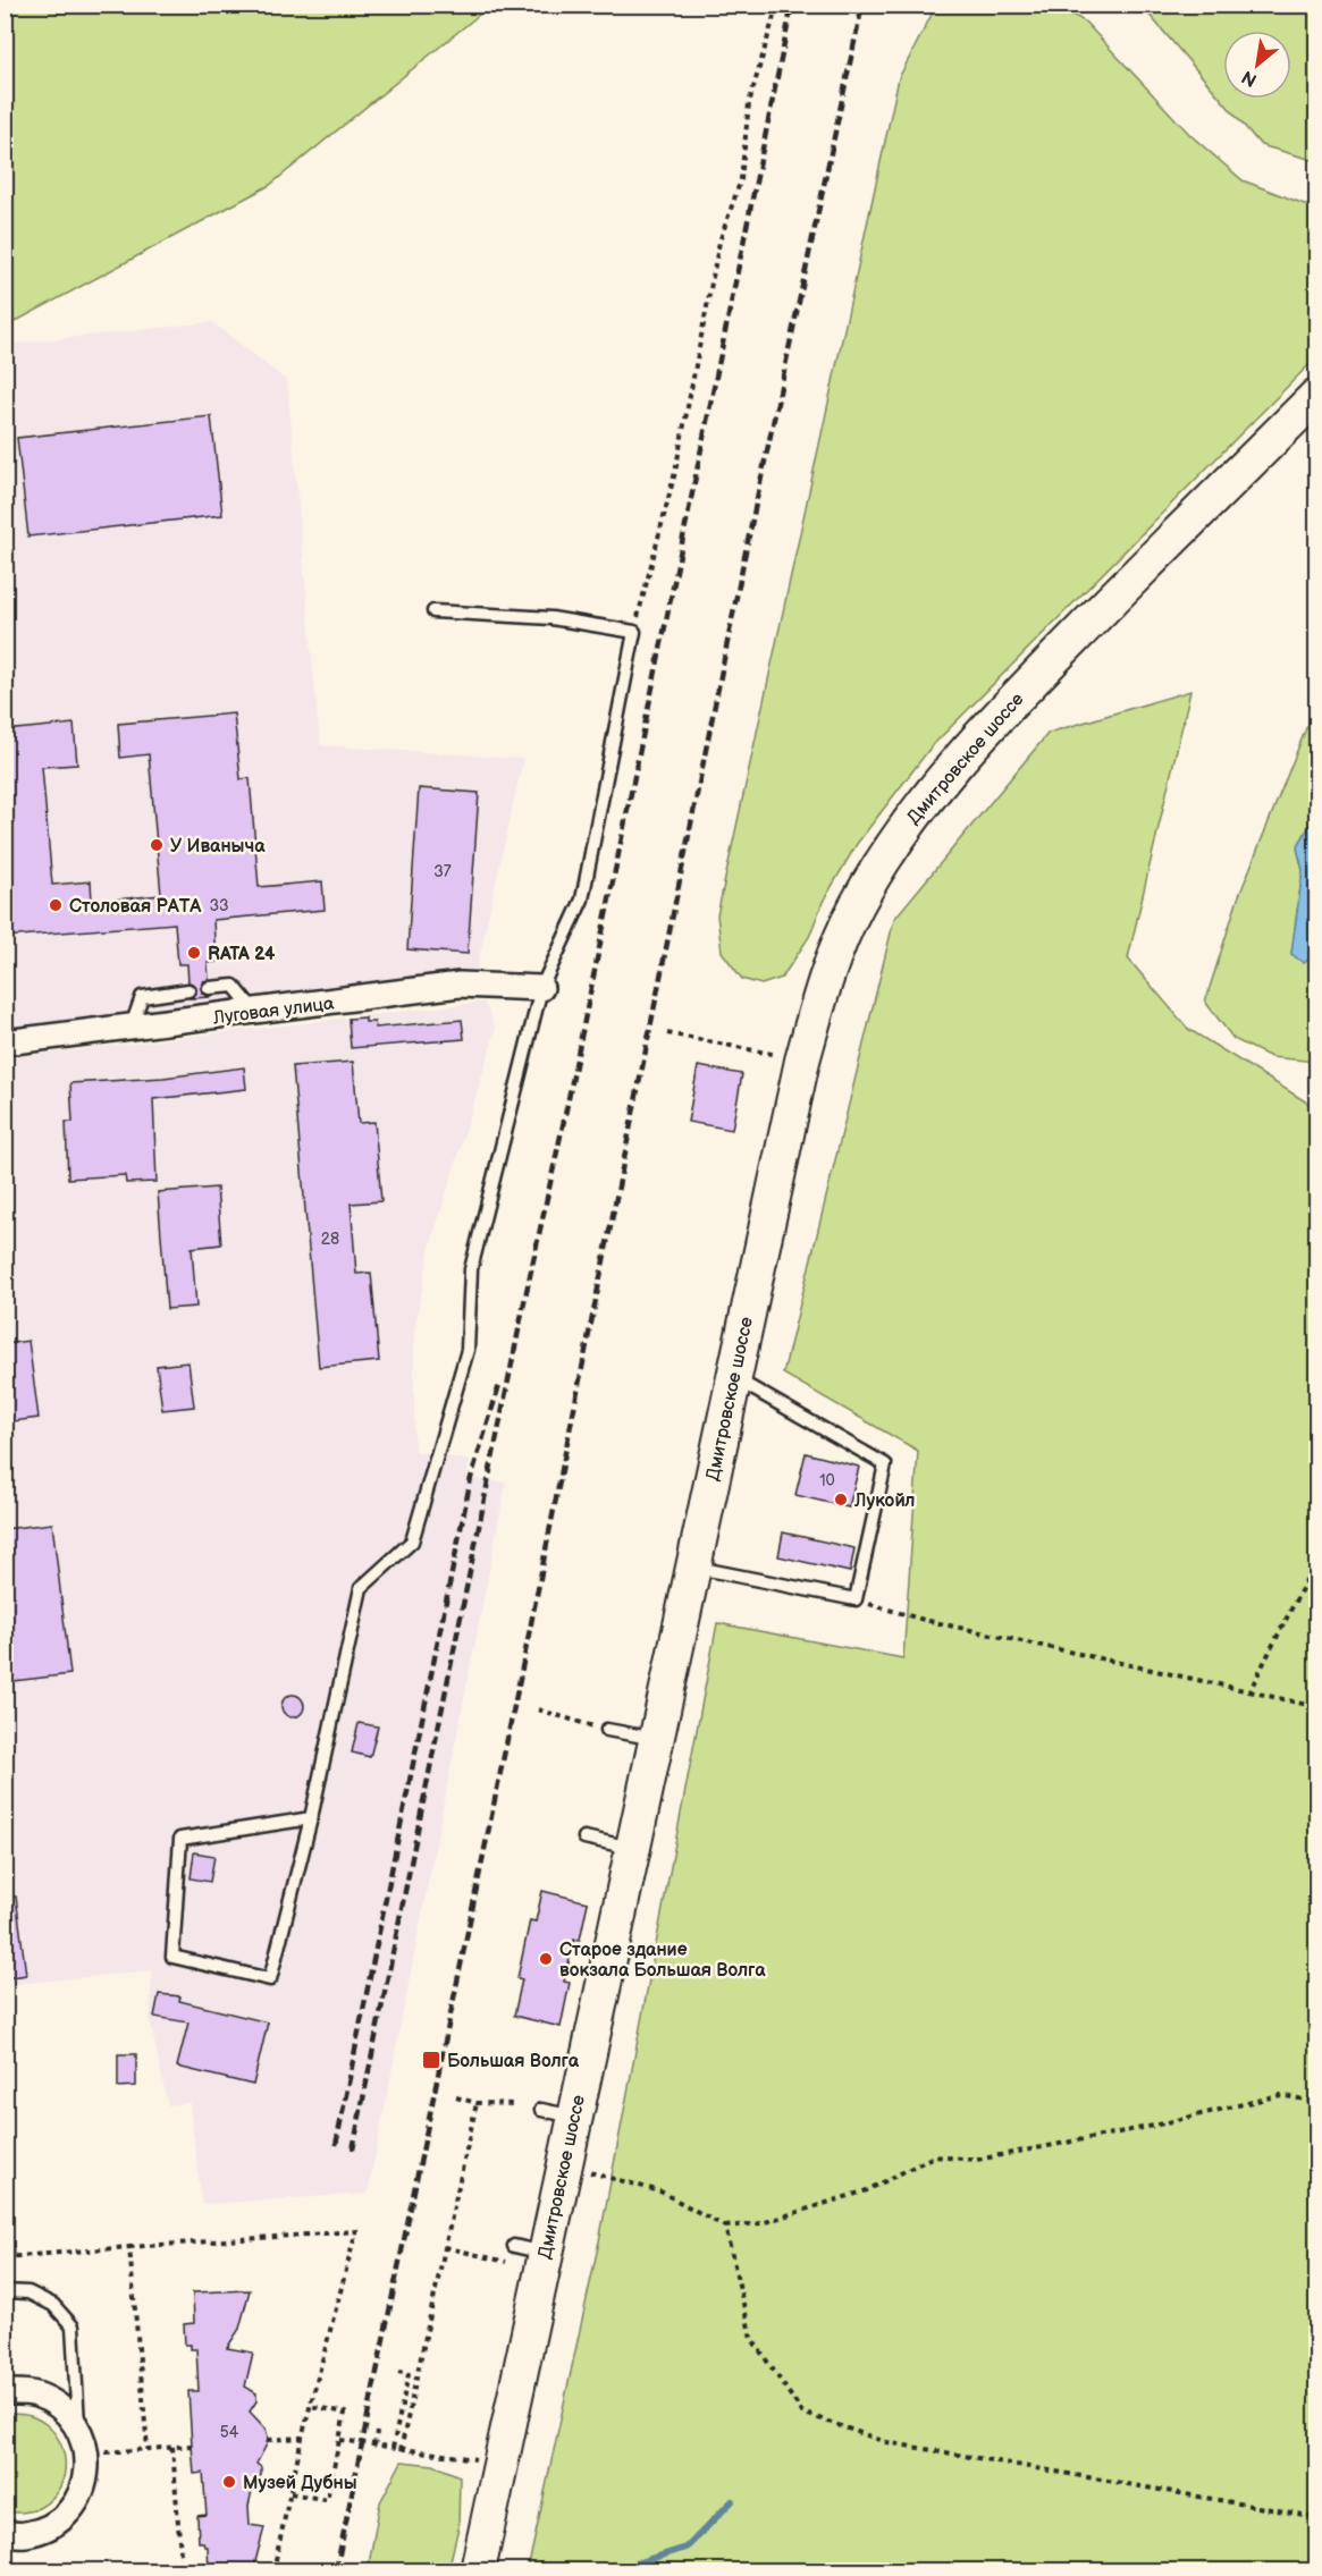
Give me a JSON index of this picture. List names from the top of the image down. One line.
{"streets":{"main road":["Дмитровское шоссе"],"street":["Луговая улица"]},"places":{"other":["У Иваныча","Столовая РАТА","RATA 24","Лукойл","Старое здание вокзала Большая Волга","Музей Дубны"],"transit":["Большая Волга"]},"house_numbers":["37","33","28","10","54"],"north":"bottom left"}
